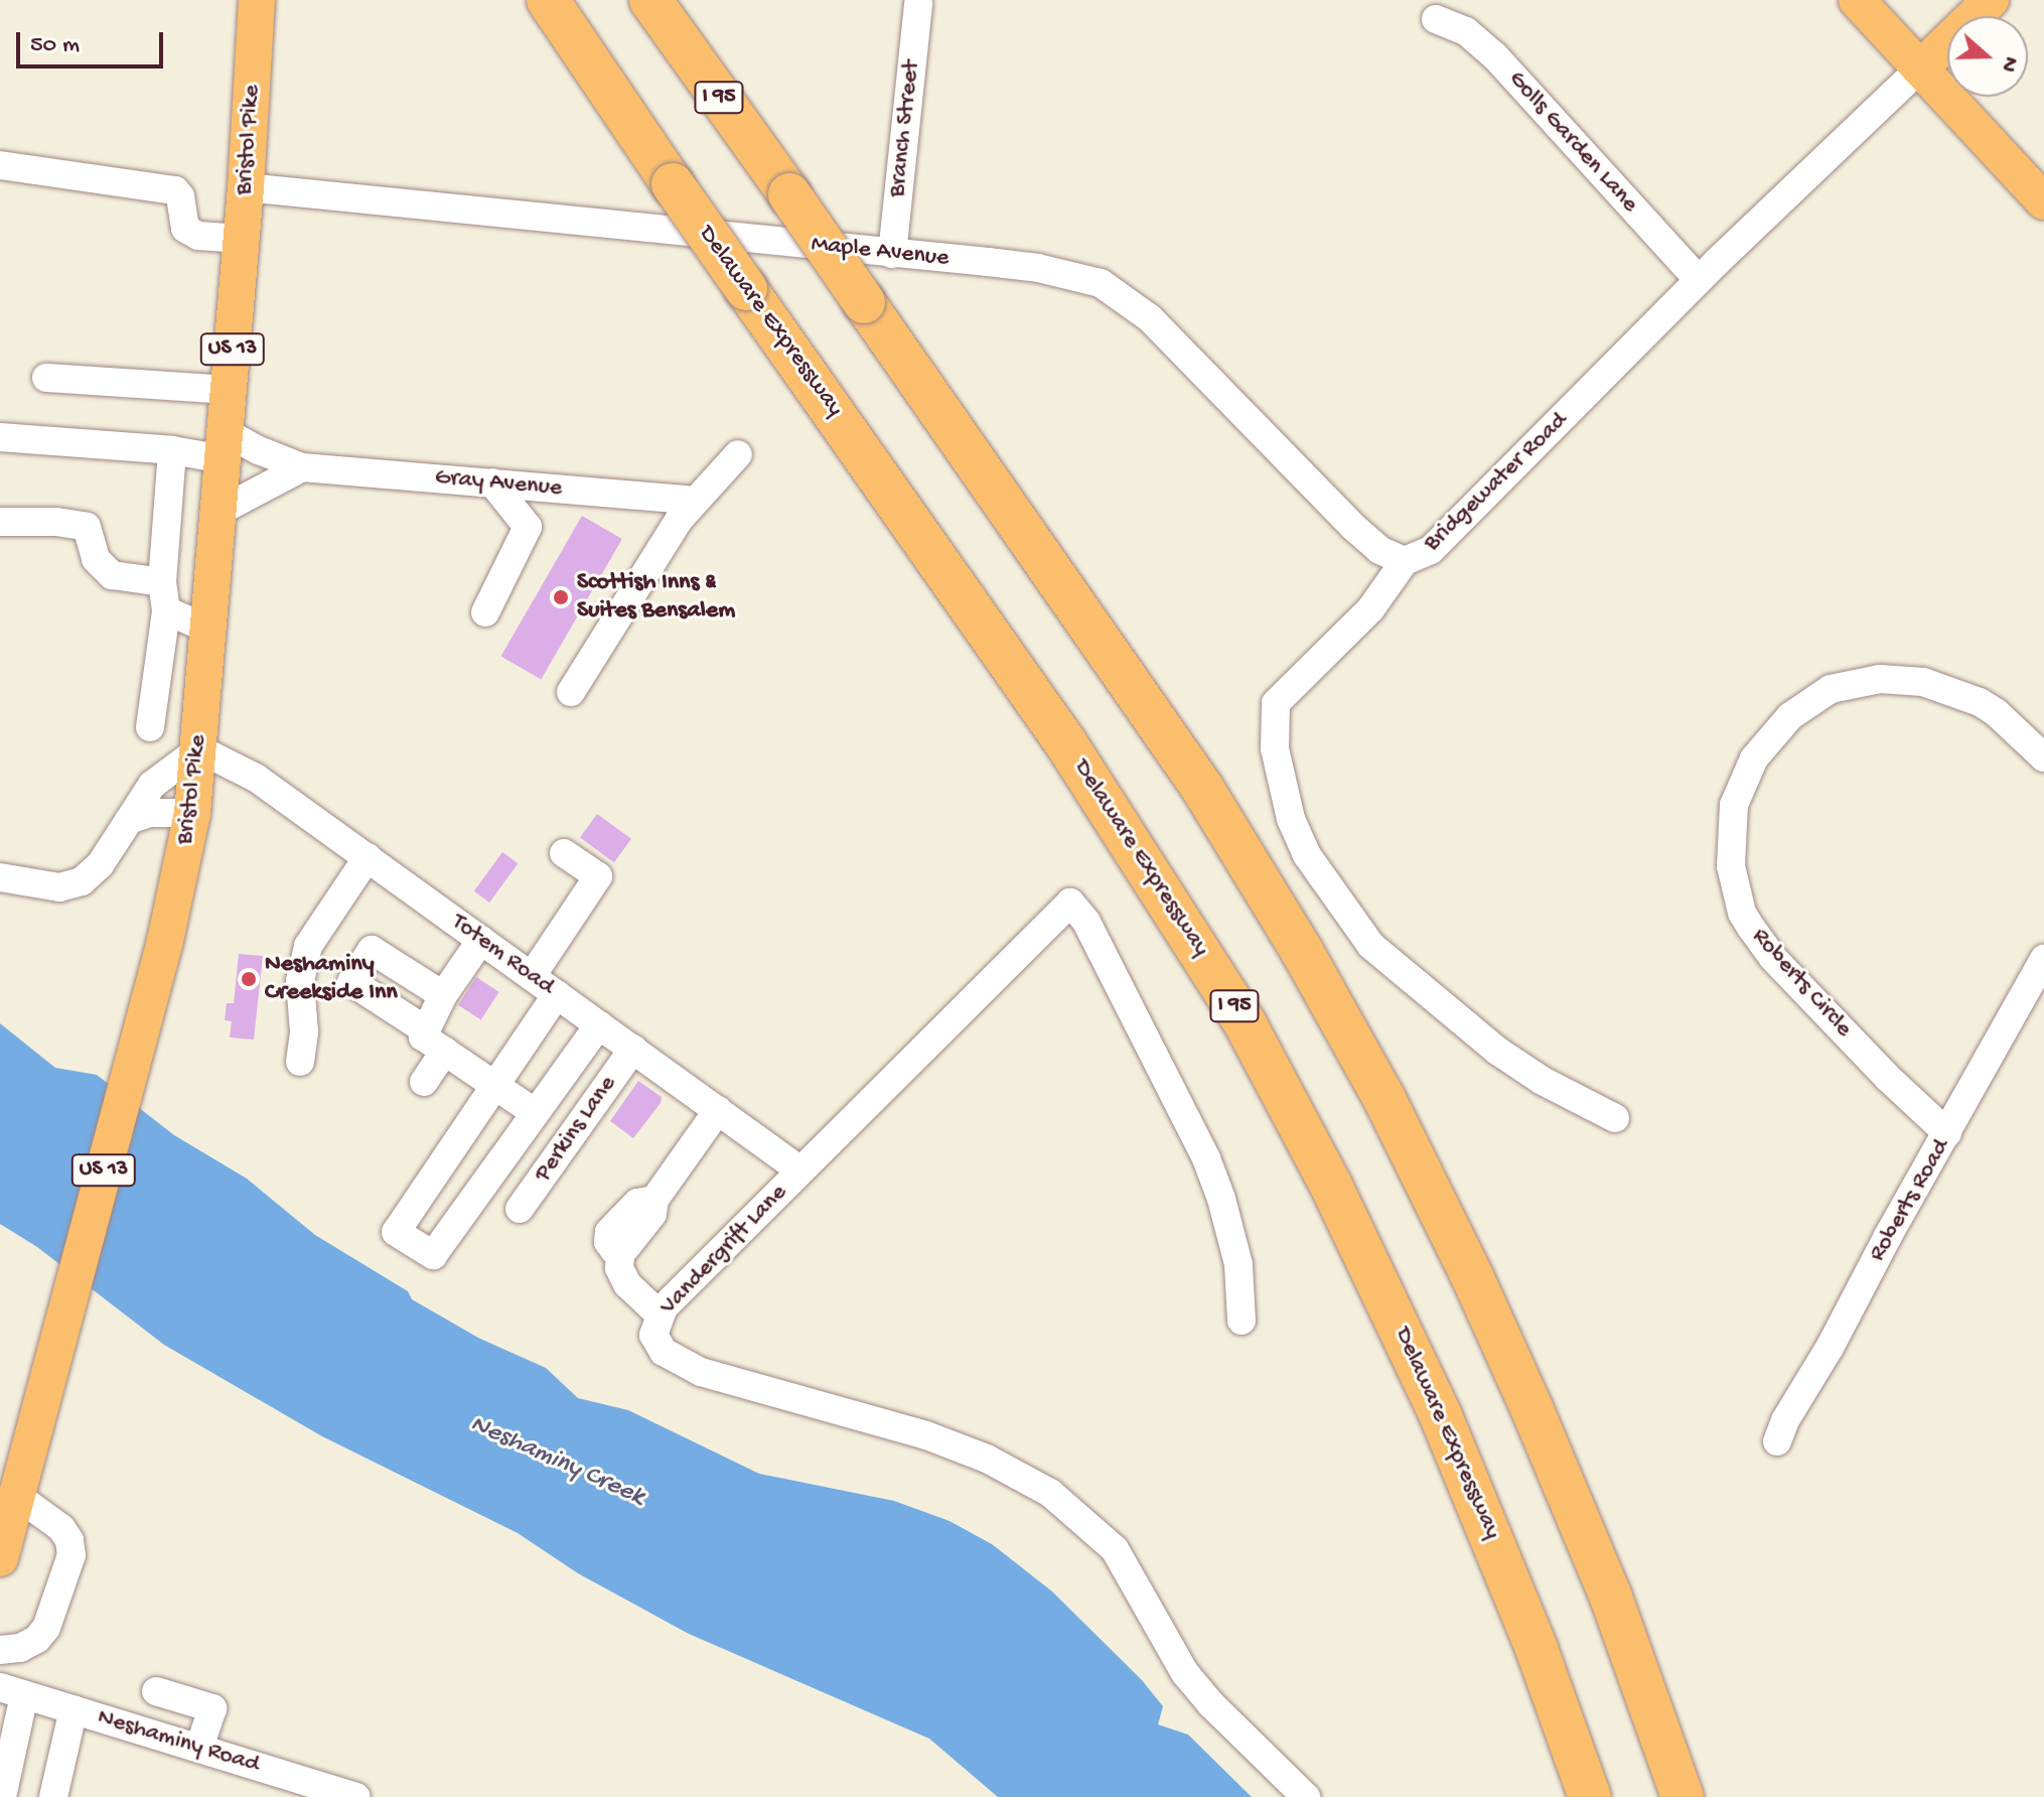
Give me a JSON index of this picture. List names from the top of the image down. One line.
{"streets":{"highway":["I 95","Delaware Expressway"],"main road":["Bristol Pike","US 13","Bridgewater Road"],"street":["Branch Street","Golls Garden Lane","Maple Avenue","Gray Avenue","Totem Road","Roberts Circle","Perkins Lane","Roberts Road","Vandergrift Lane","Neshaminy Road"]},"crossings":[["Branch Street","Maple Avenue"],["Bristol Pike","Maple Avenue"],["Bristol Pike","Gray Avenue"],["Bristol Pike","Totem Road"],["Golls Garden Lane","Bridgewater Road"],["Maple Avenue","Bridgewater Road"],["Totem Road","Perkins Lane"],["Totem Road","Vandergrift Lane"],["Roberts Circle","Roberts Road"]],"water":["Neshaminy Creek"],"places":["Scottish Inns & Suites Bensalem","Neshaminy Creekside Inn"],"scale_bar":"50 m","north":"right"}
